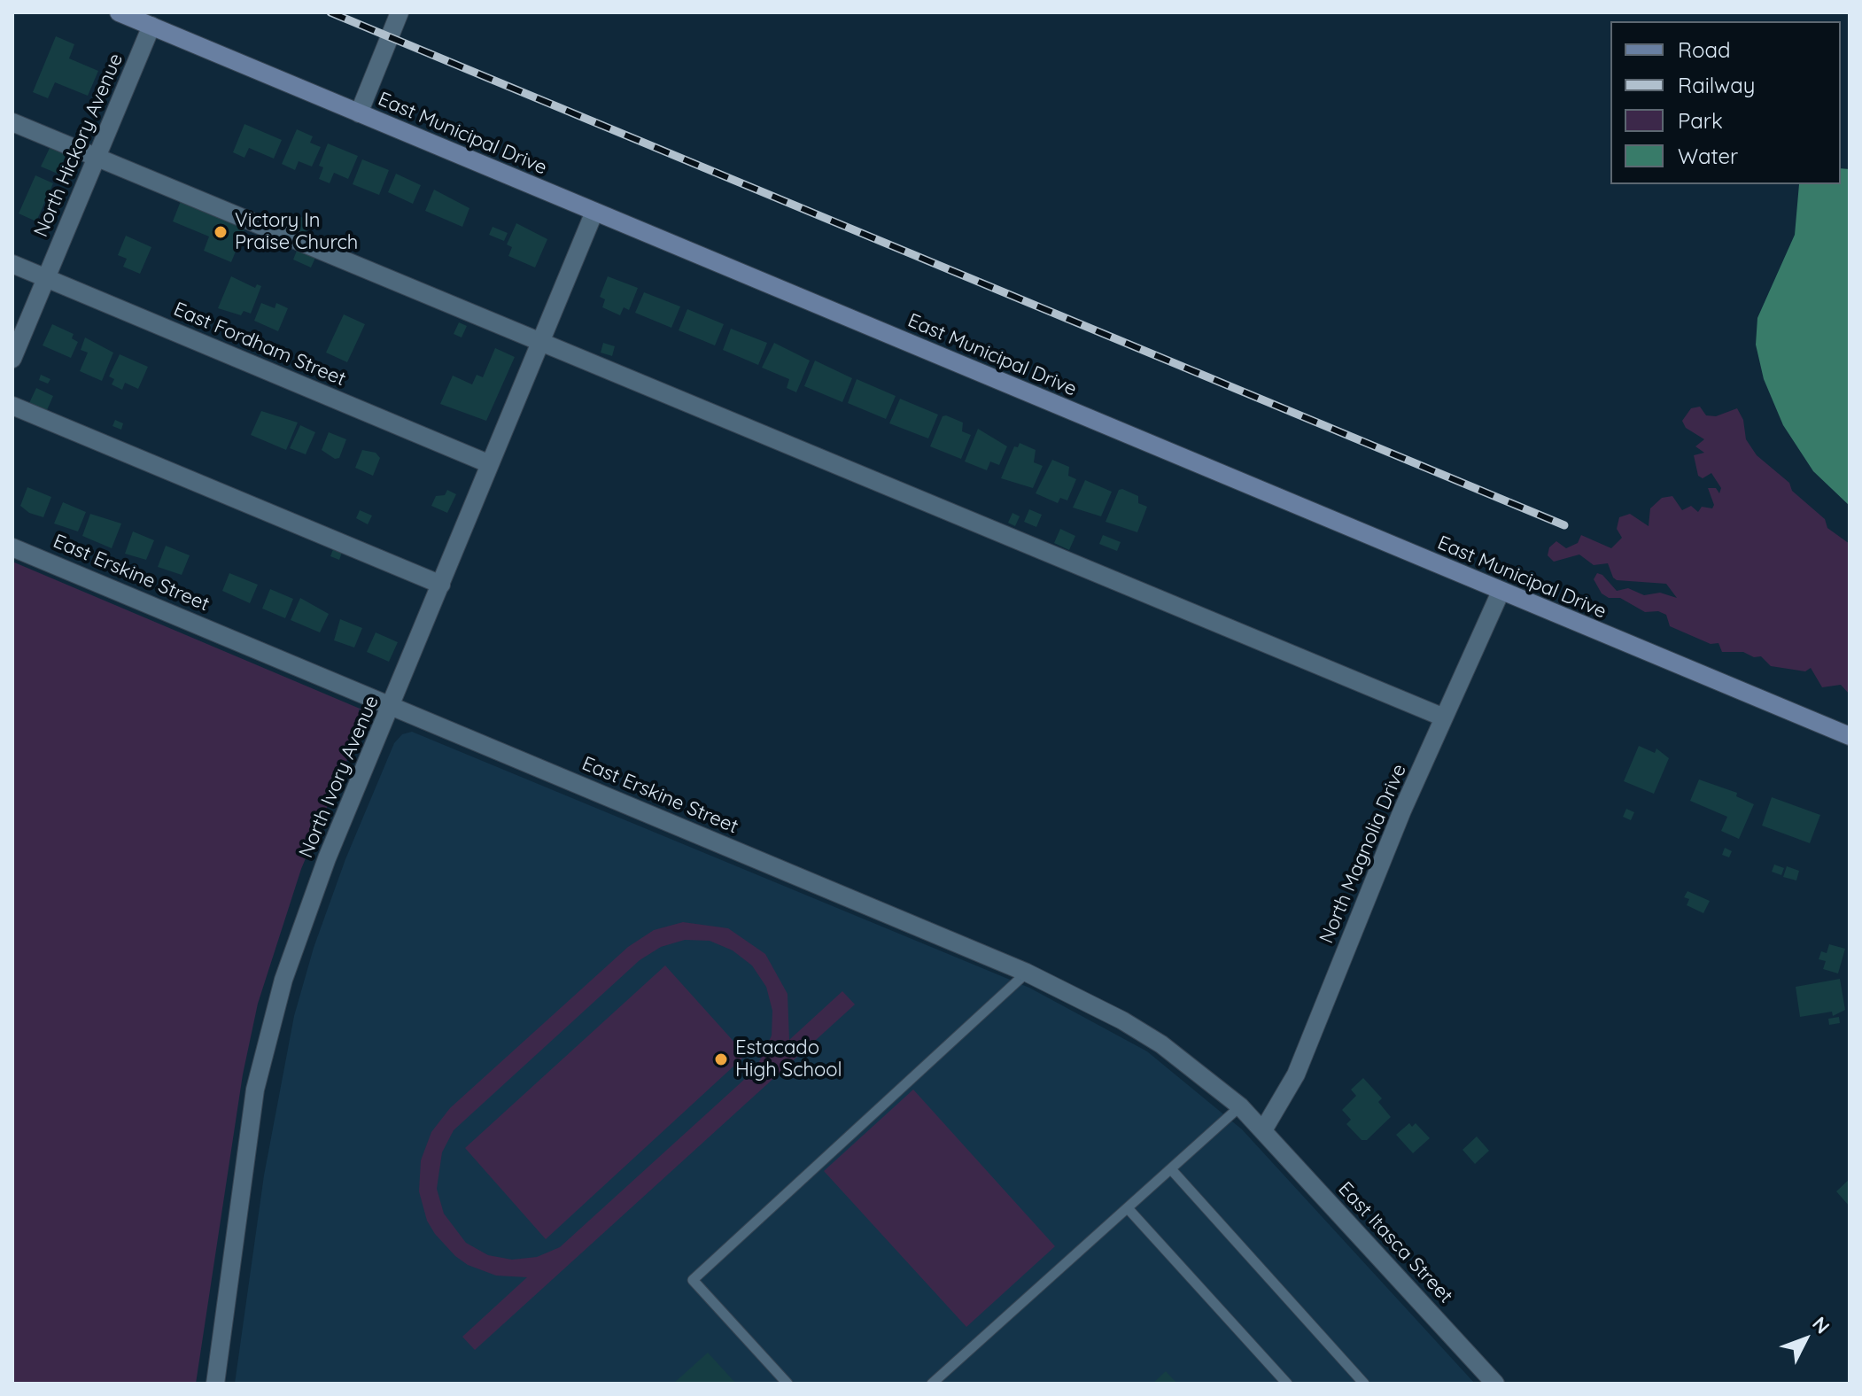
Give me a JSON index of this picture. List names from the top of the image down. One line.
{"streets":{"street":["East Municipal Drive","North Hickory Avenue","East Fordham Street","East Erskine Street","North Ivory Avenue","North Magnolia Drive","East Itasca Street"]},"crossings":[["East Municipal Drive","North Hickory Avenue"],["East Municipal Drive","North Ivory Avenue"],["East Municipal Drive","North Magnolia Drive"],["North Hickory Avenue","East Fordham Street"],["East Fordham Street","North Ivory Avenue"],["East Erskine Street","North Ivory Avenue"],["East Erskine Street","North Magnolia Drive"],["East Erskine Street","East Itasca Street"],["North Magnolia Drive","East Itasca Street"]],"places":["Victory In Praise Church","Estacado High School"],"legend":["Road","Railway","Park","Water"],"north":"top right"}
